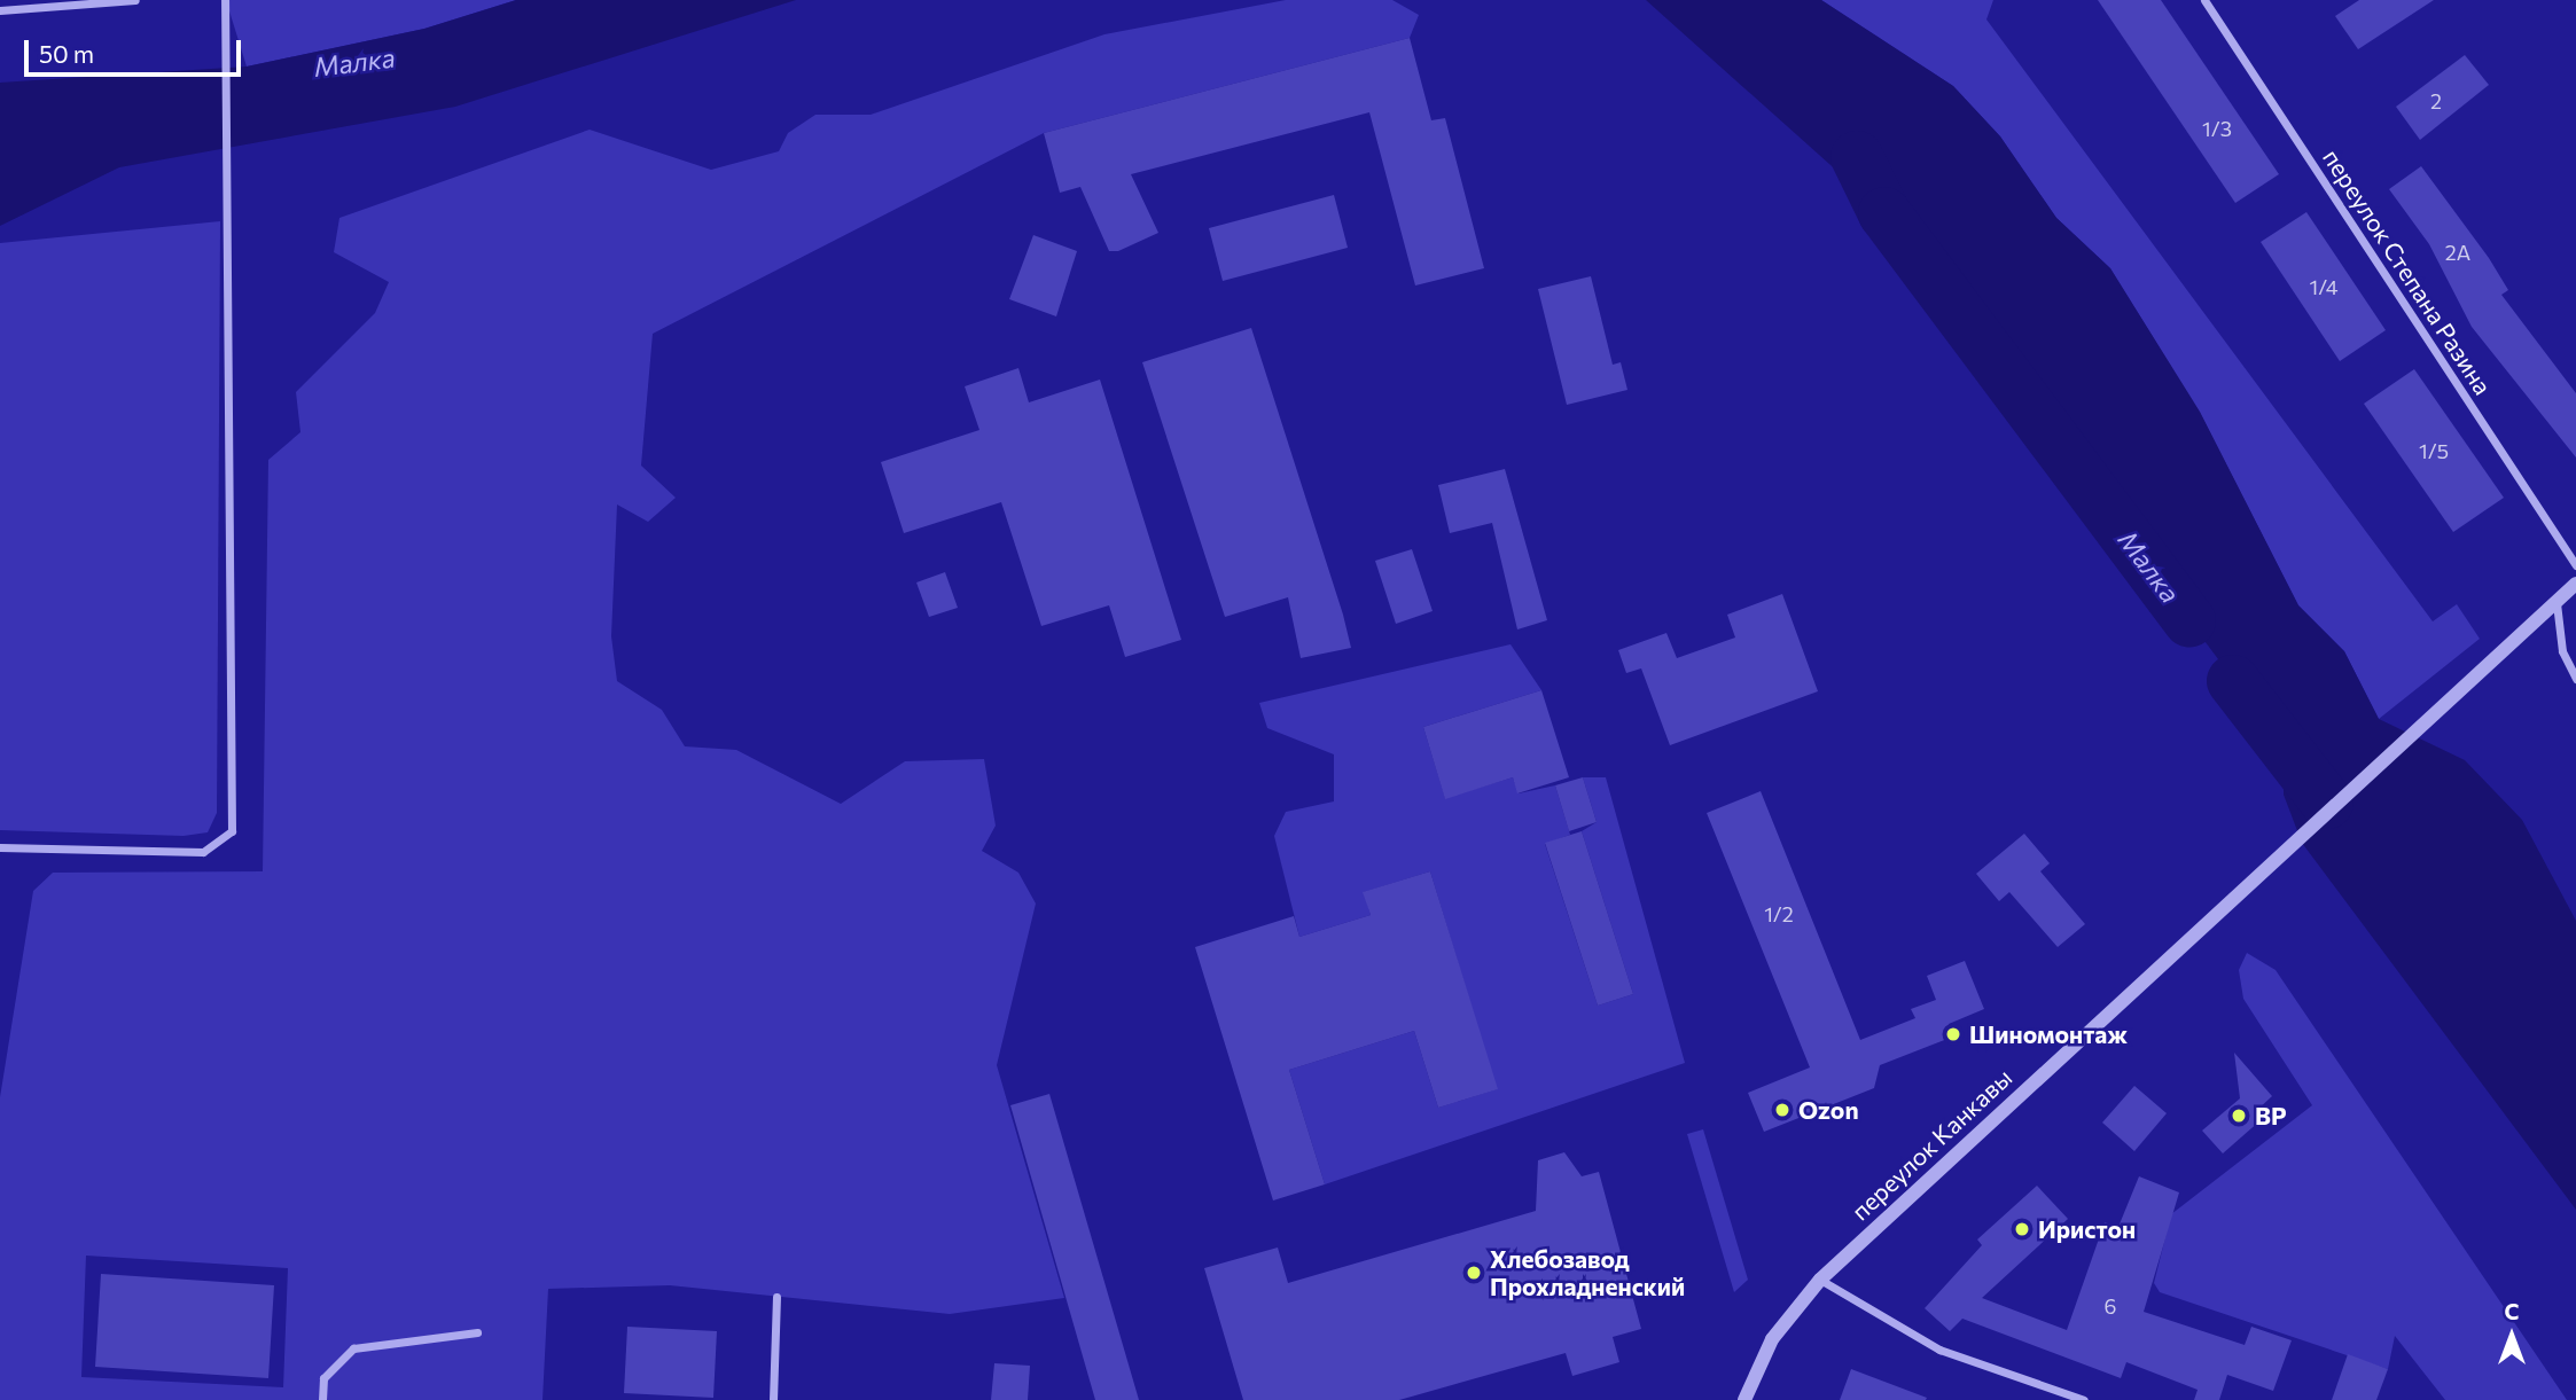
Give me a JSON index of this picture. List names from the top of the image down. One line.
{"streets":{"street":["переулок Степана Разина","переулок Канкавы"]},"water":["Малка"],"places":["Шиномонтаж","Ozon","BP","Иристон","Хлебозавод Прохладненский"],"house_numbers":["2","1/3","2А","1/4","1/5","1/2","6"],"scale_bar":"50 m","north":"top"}
